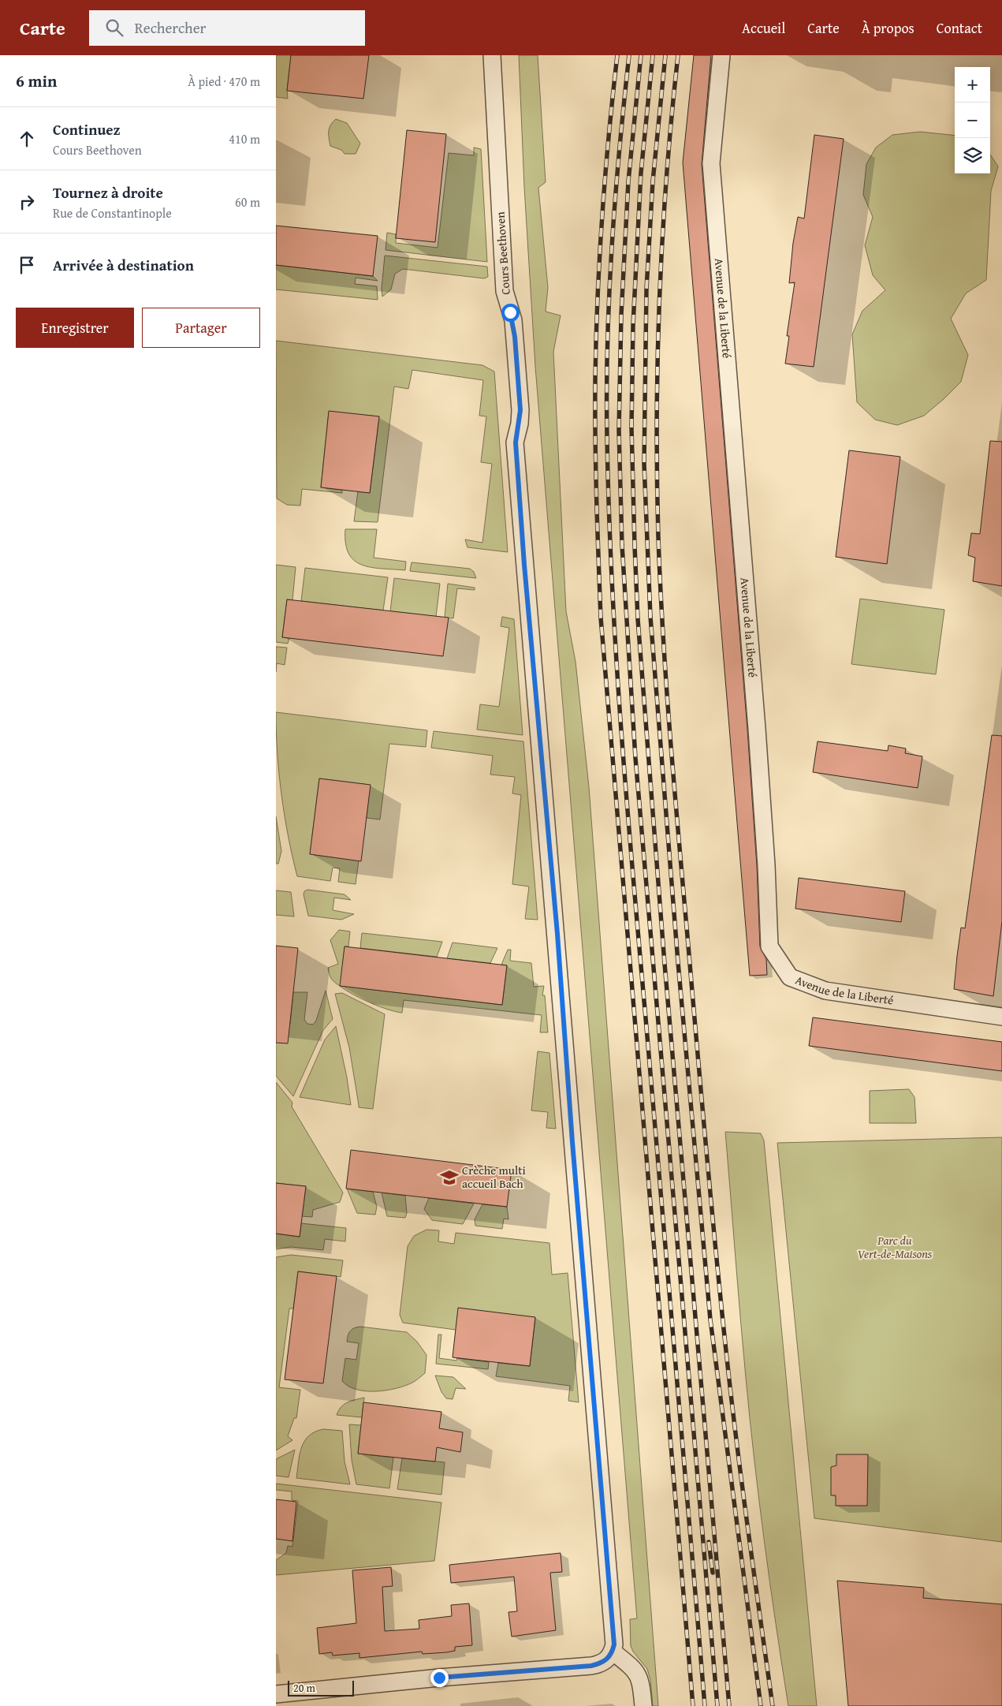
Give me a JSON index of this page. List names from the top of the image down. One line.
{"streets":{"street":["Cours Beethoven","Avenue de la Liberté"]},"parks":["Parc du Vert-de-Maisons"],"places":{"school or university":["Crèche multi accueil Bach"]},"scale_bar":"20 m","page":{"header":"Carte","search":"Rechercher","nav":["Accueil","Carte","À propos","Contact"],"heading":["6 min","À pied · 470 m"],"map_buttons":["+","−"],"list":[["Continuez","Cours Beethoven","410 m"],["Tournez à droite","Rue de Constantinople","60 m"],"Arrivée à destination"],"buttons":["Enregistrer","Partager"],"scale":"20 m"}}
